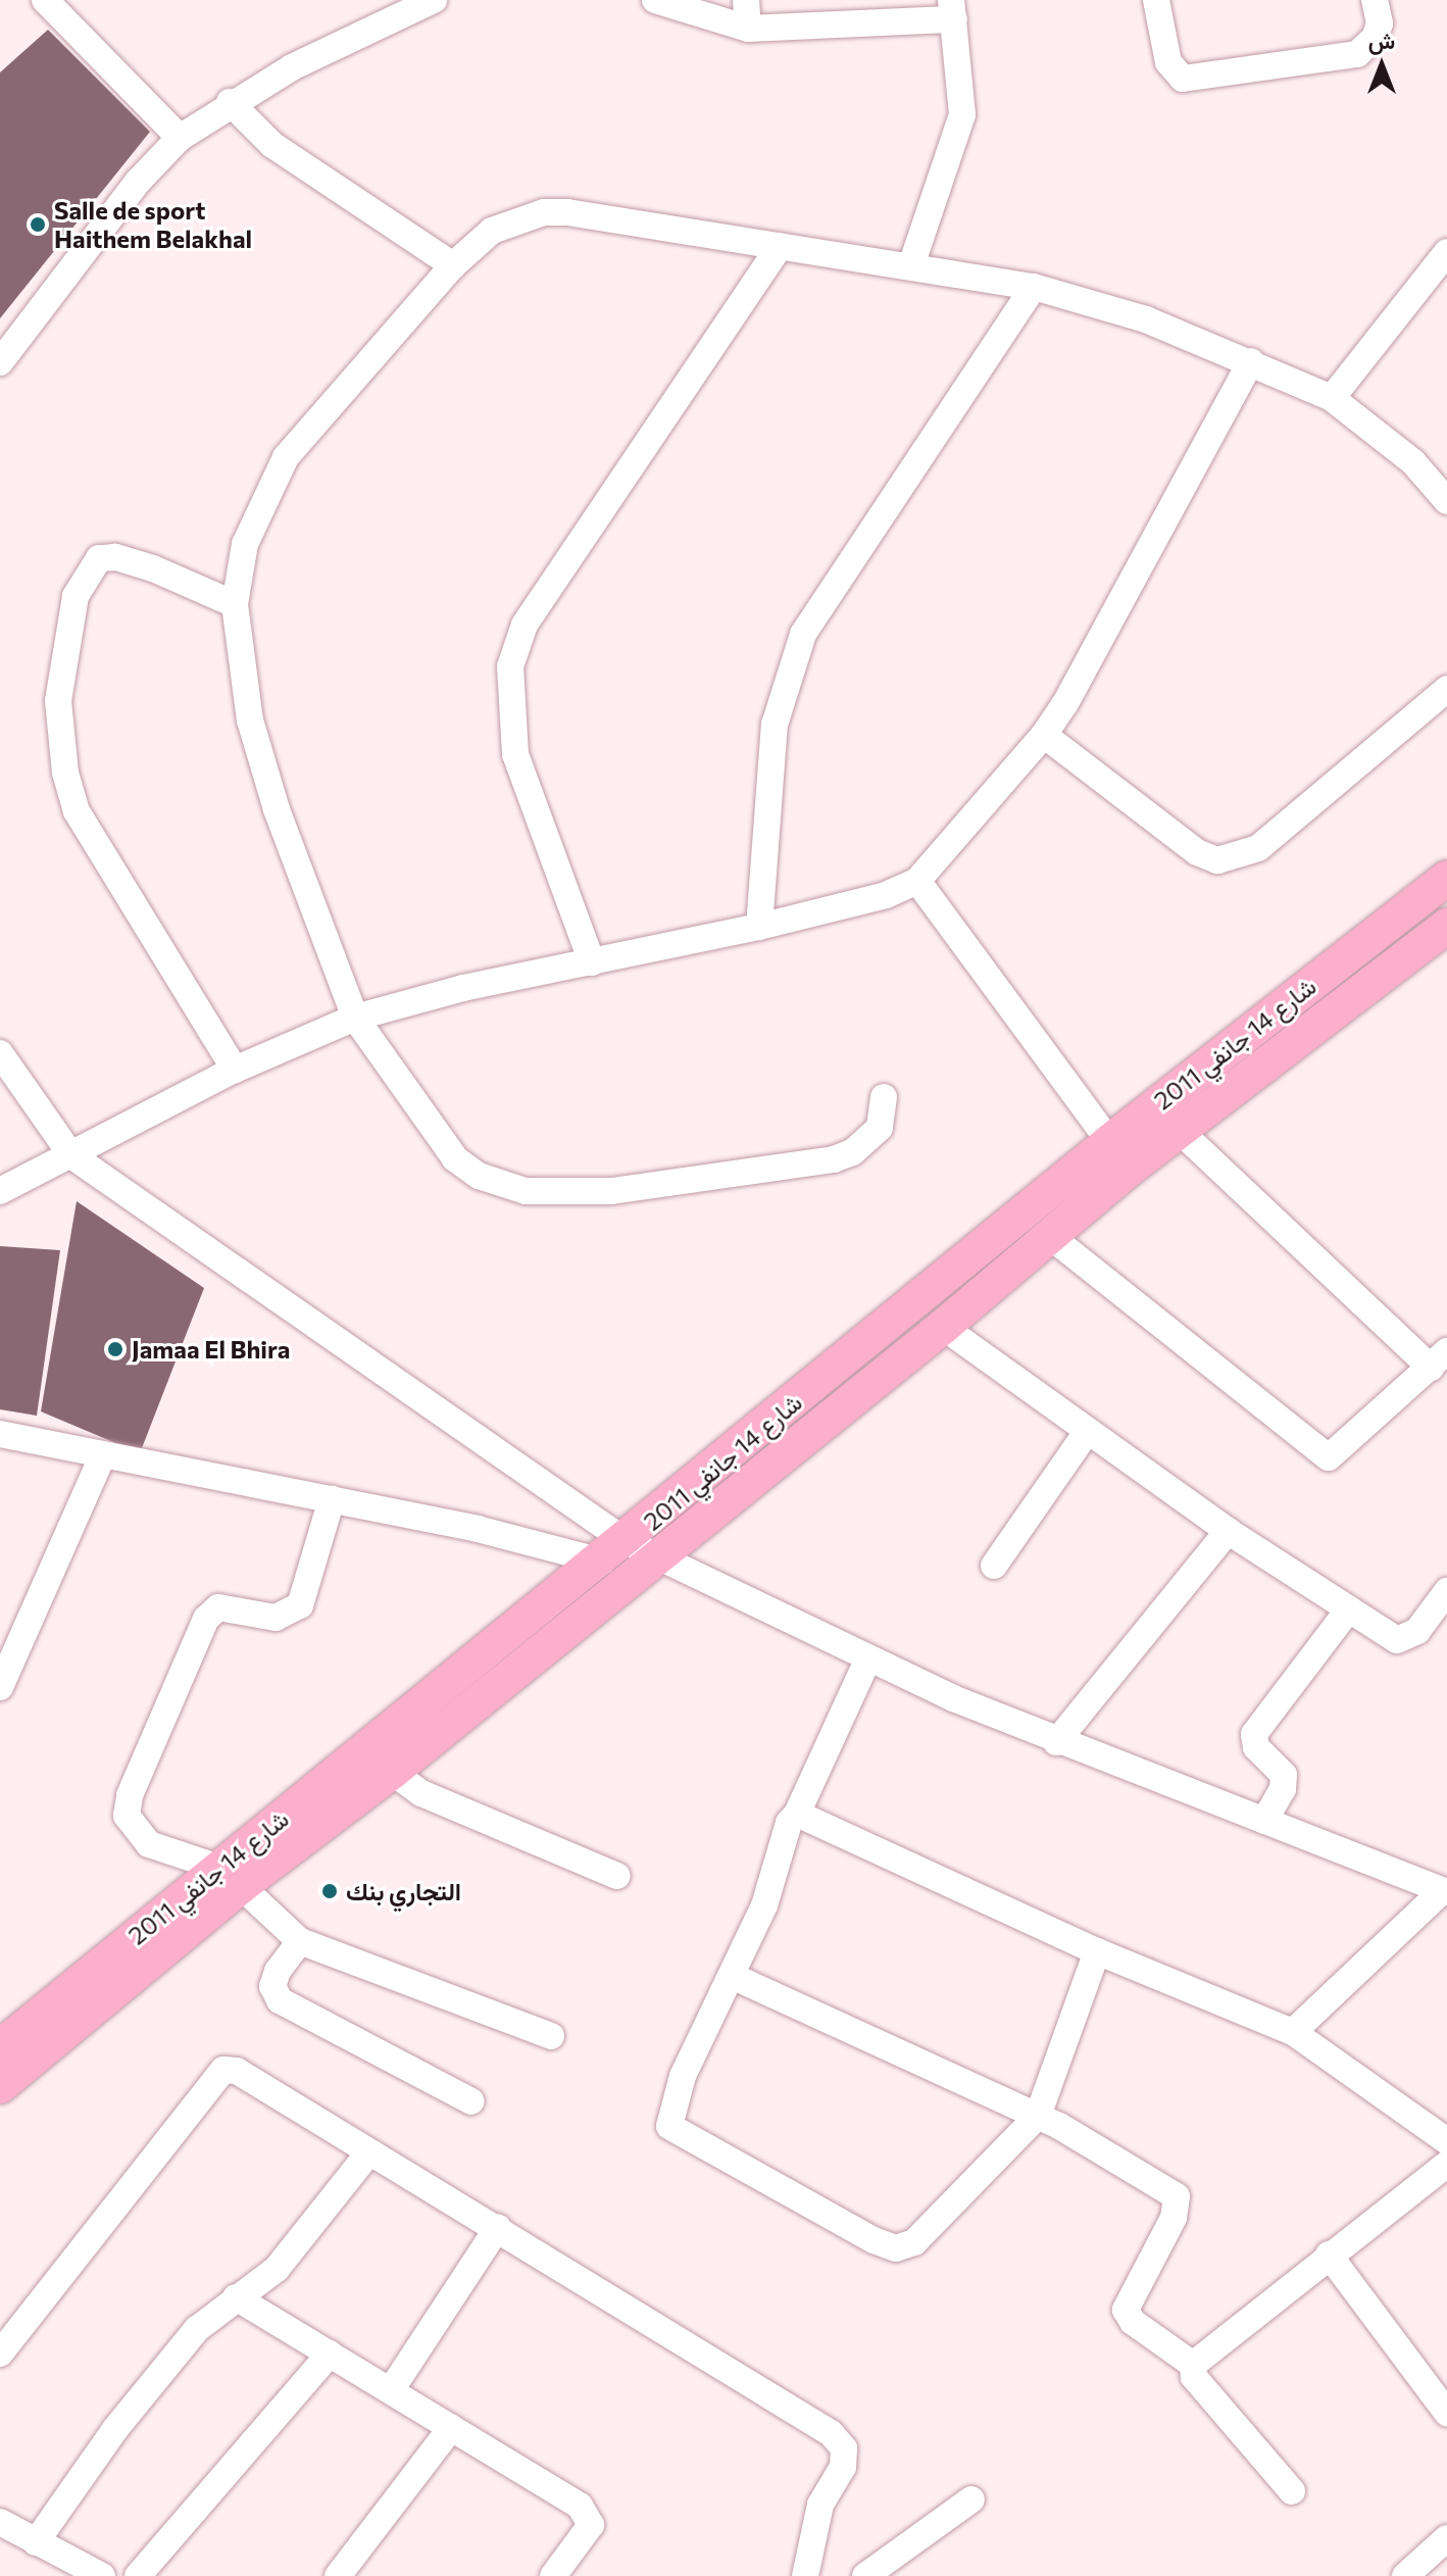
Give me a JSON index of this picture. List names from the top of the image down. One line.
{"streets":{"main road":["شارع 14 جانفي 2011"]},"places":["Salle de sport Haithem Belakhal","Jamaa El Bhira","التجاري بنك"],"north":"top"}
